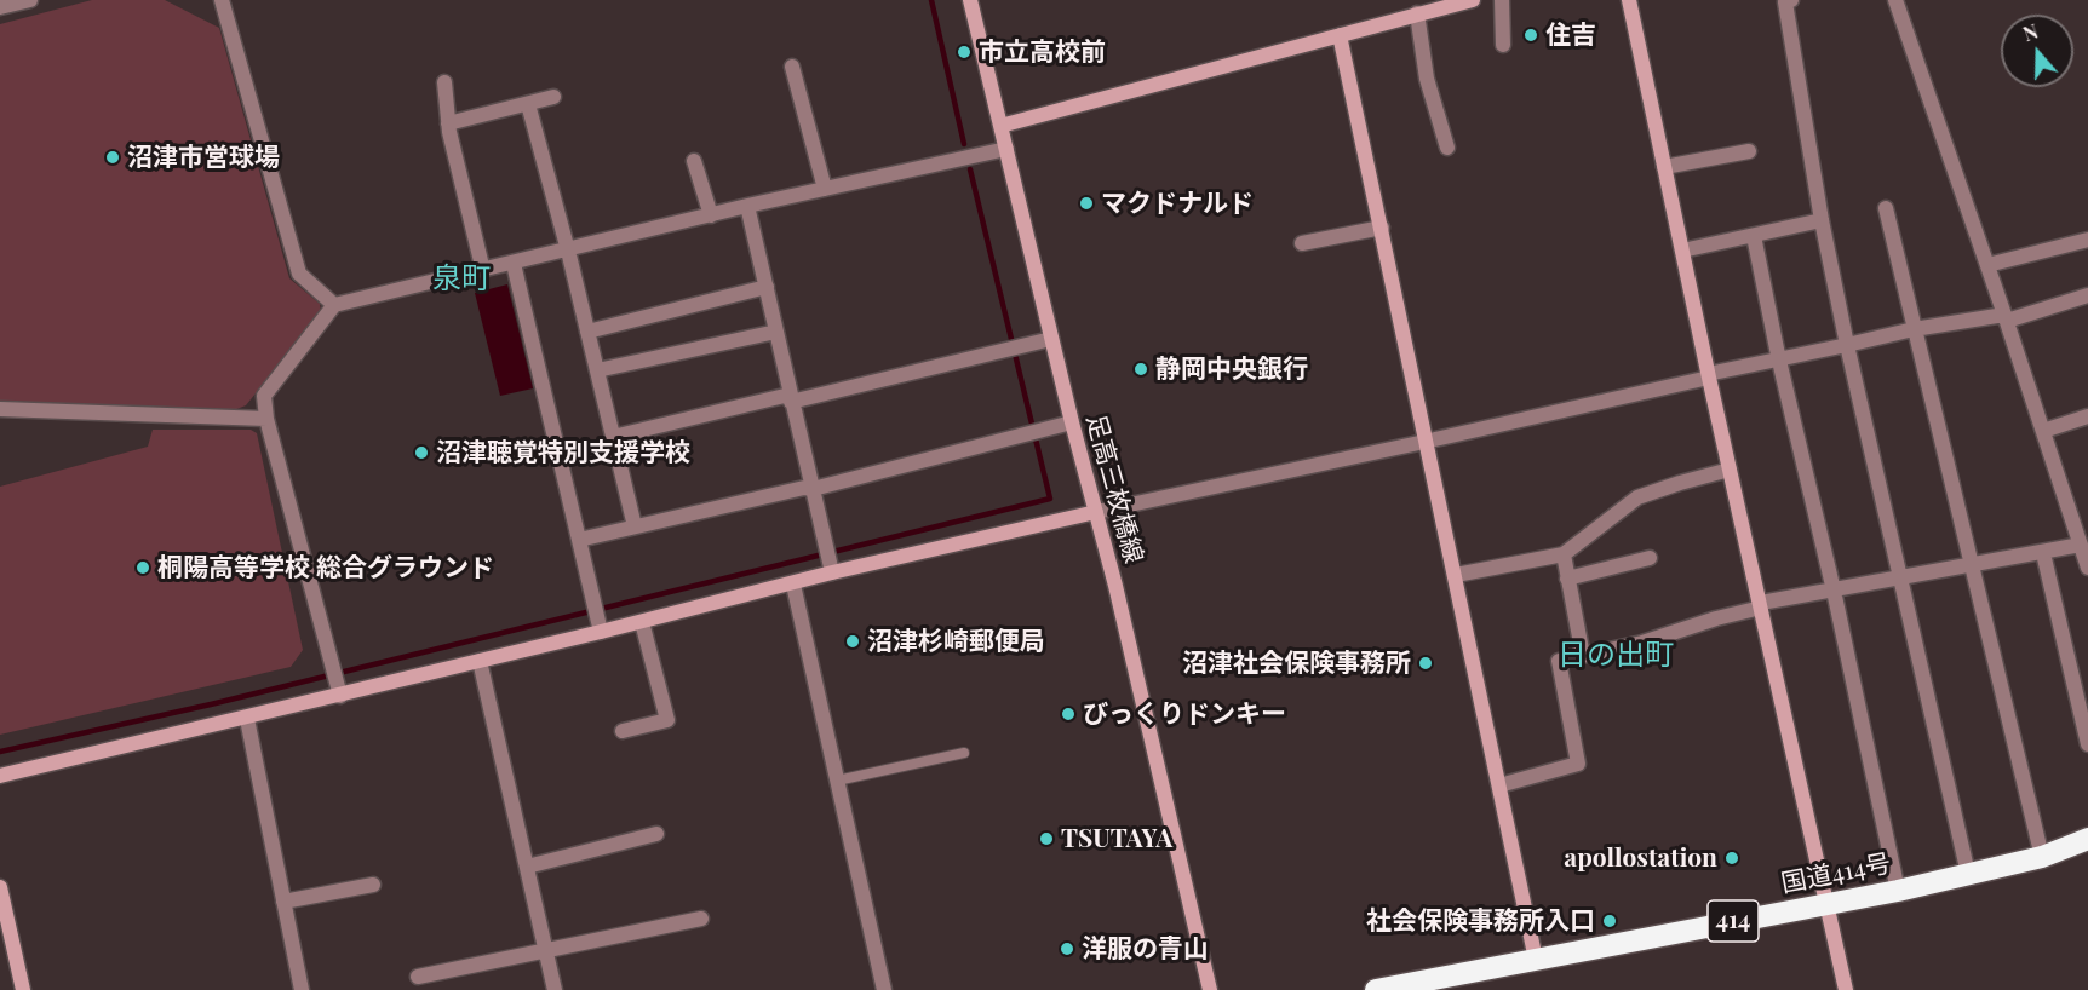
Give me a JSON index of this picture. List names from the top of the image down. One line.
{"streets":{"highway":["国道414号","414"],"street":["足高三枚橋線"]},"districts":["泉町","日の出町"],"places":["住吉","市立高校前","沼津市営球場","マクドナルド","静岡中央銀行","沼津聴覚特別支援学校","桐陽高等学校 総合グラウンド","沼津杉崎郵便局","沼津社会保険事務所","びっくりドンキー","TSUTAYA","apollostation","社会保険事務所入口","洋服の青山"],"north":"top"}
